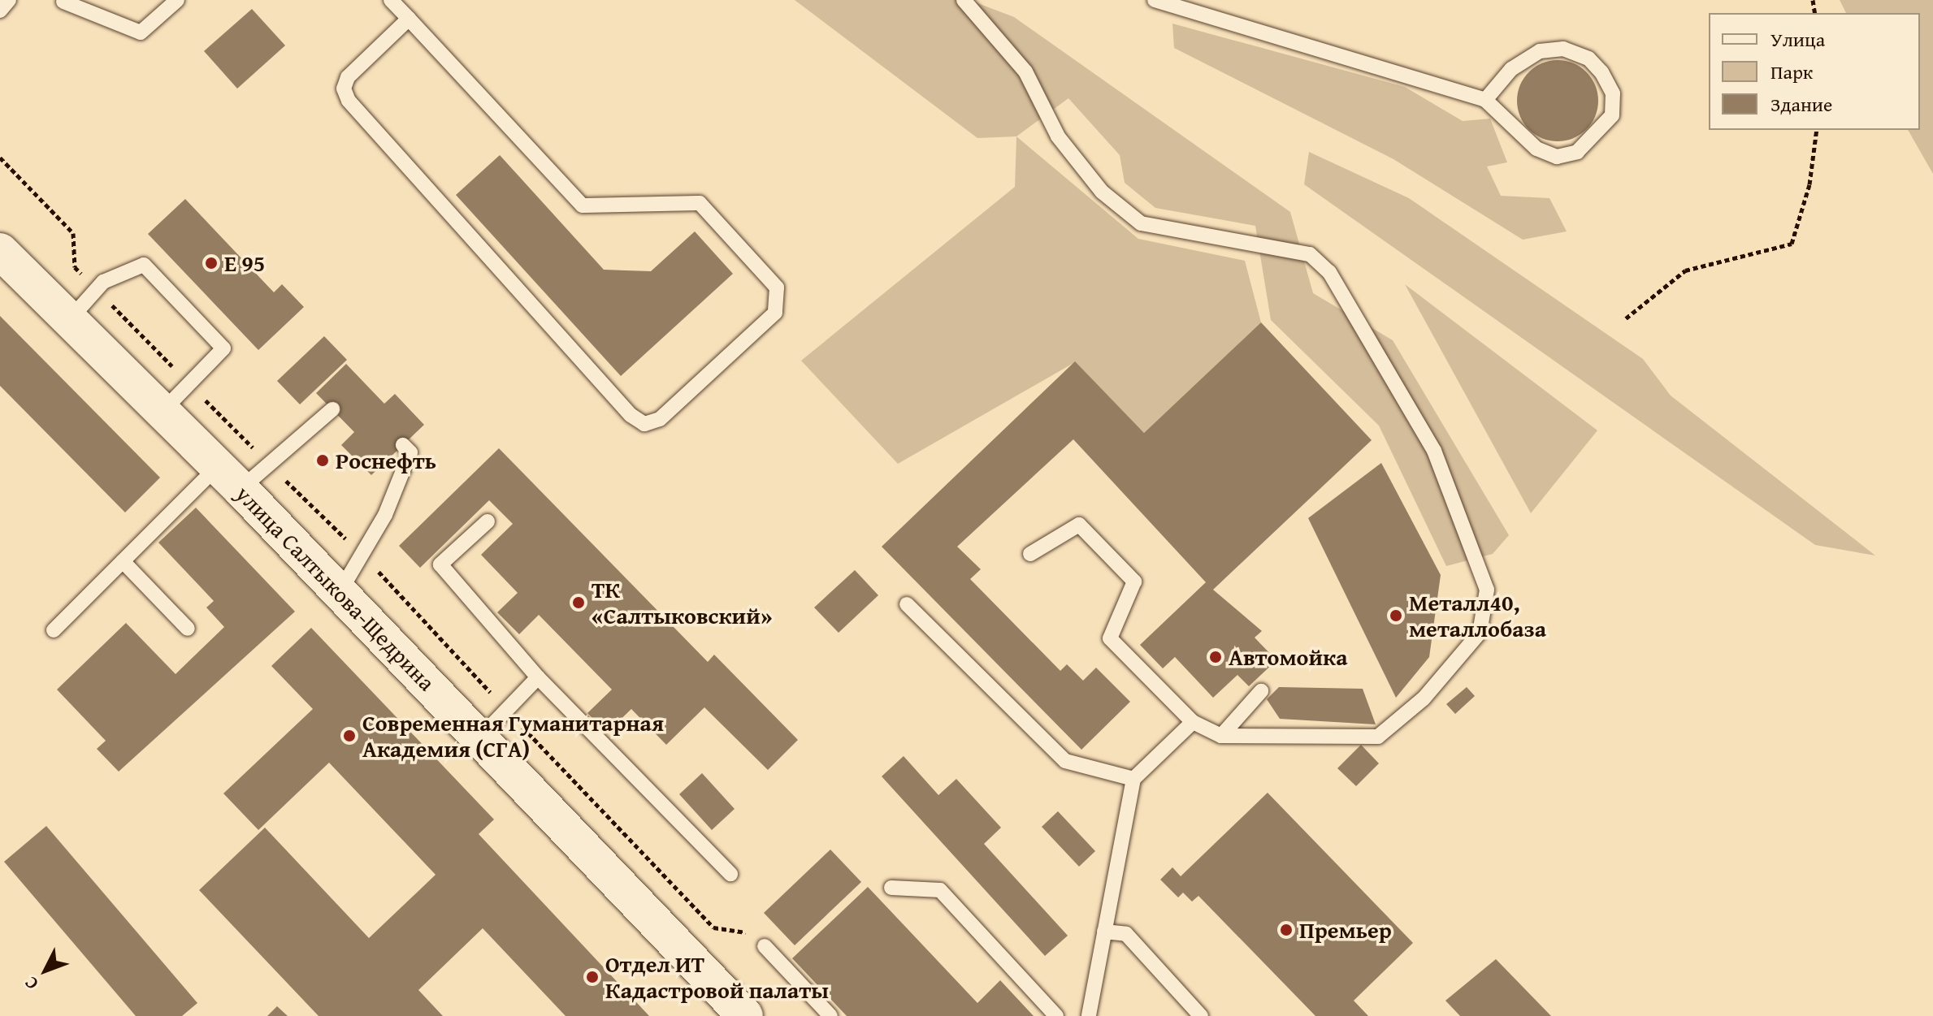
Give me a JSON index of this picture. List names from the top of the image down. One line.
{"streets":{"main road":["улица Салтыкова-Щедрина"]},"places":["Е 95","Роснефть","ТК «Салтыковский»","Металл40, металлобаза","Автомойка","Современная Гуманитарная Академия (СГА)","Премьер","Отдел ИТ Кадастровой палаты"],"legend":["Улица","Парк","Здание"],"north":"bottom left"}
